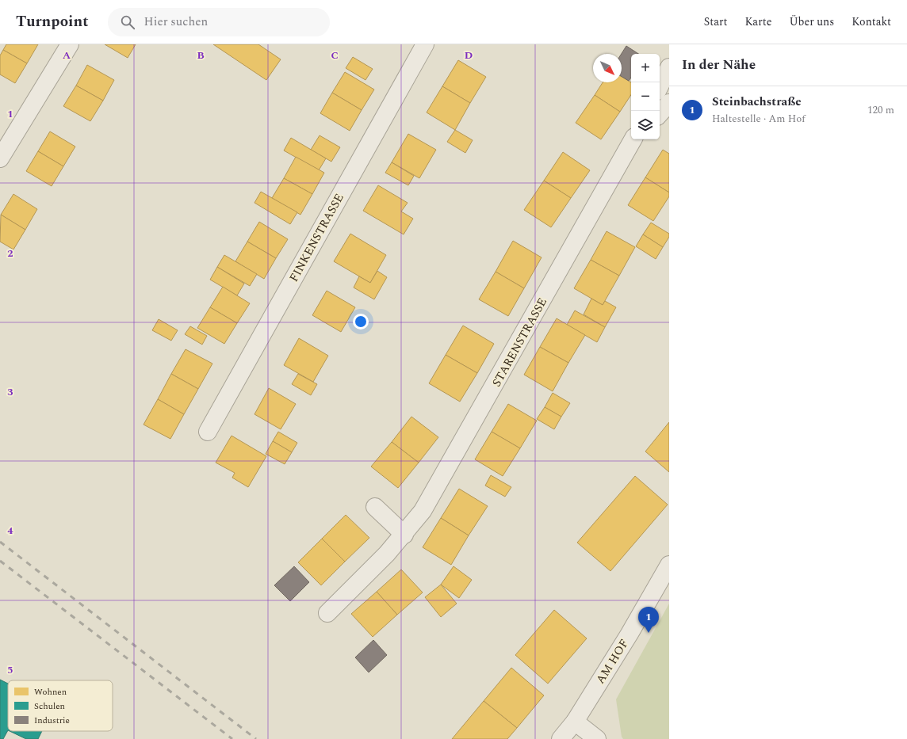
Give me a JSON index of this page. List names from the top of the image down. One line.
{"streets":{"street":["FINKENSTRASSE","STARENSTRASSE","AM HOF"]},"legend":["Wohnen","Schulen","Industrie"],"north":"bottom right","page":{"header":"Turnpoint","search":"Hier suchen","nav":["Start","Karte","Über uns","Kontakt"],"heading":"In der Nähe","map_buttons":["+","−"],"list":[{"mark":"1","name":"Steinbachstraße","note":"Haltestelle · Am Hof","value":"120 m"}],"pins":"1"},"grid":{"columns":["A","B","C","D"],"rows":["1","2","3","4","5"]}}
